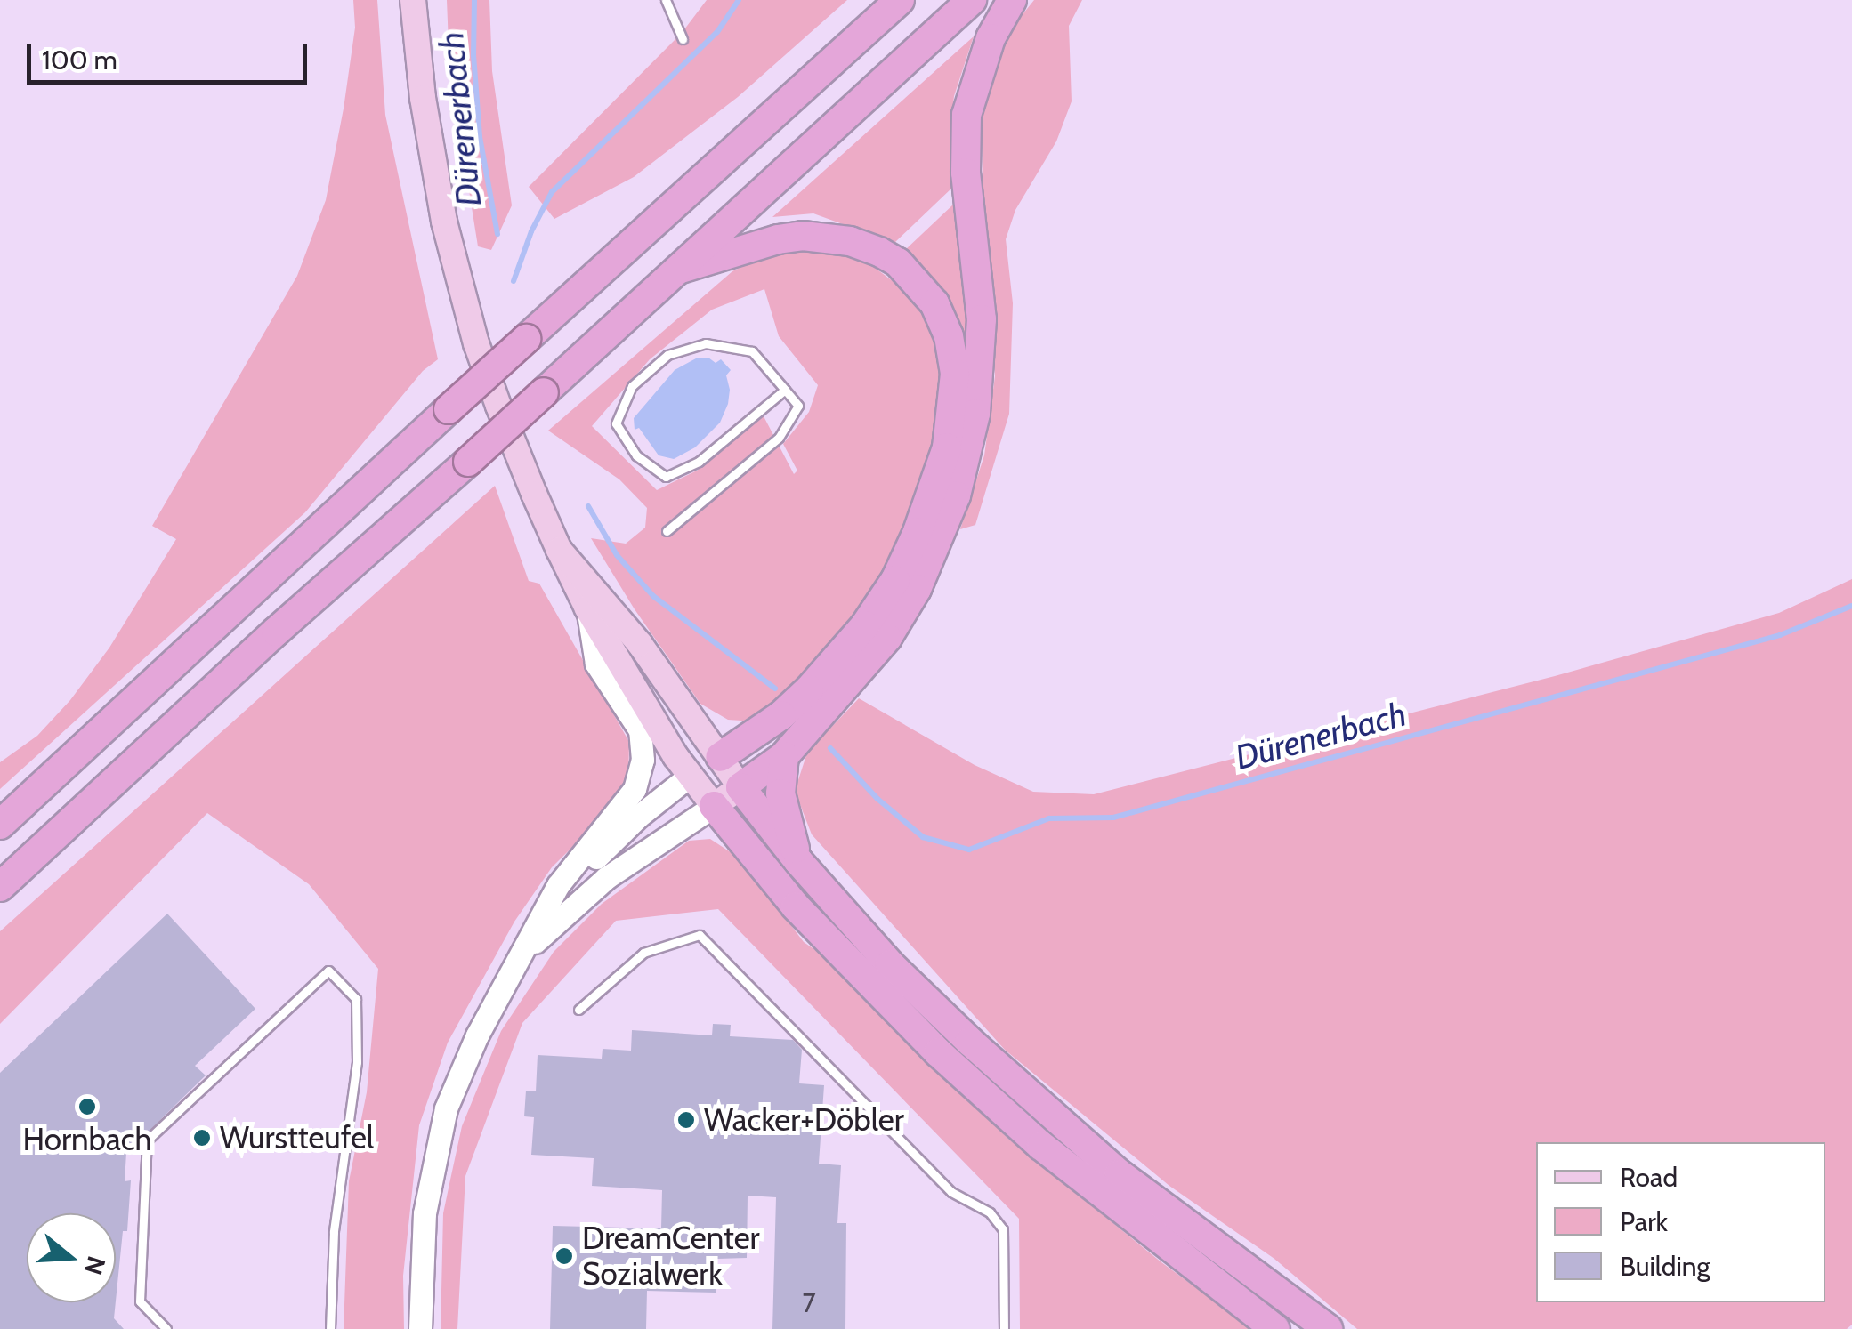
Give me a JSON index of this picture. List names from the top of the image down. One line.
{"water":["Dürenerbach"],"places":["Hornbach","Wacker+Döbler","Wurstteufel","DreamCenter Sozialwerk"],"house_numbers":["7"],"legend":["Road","Park","Building"],"scale_bar":"100 m","north":"right"}
